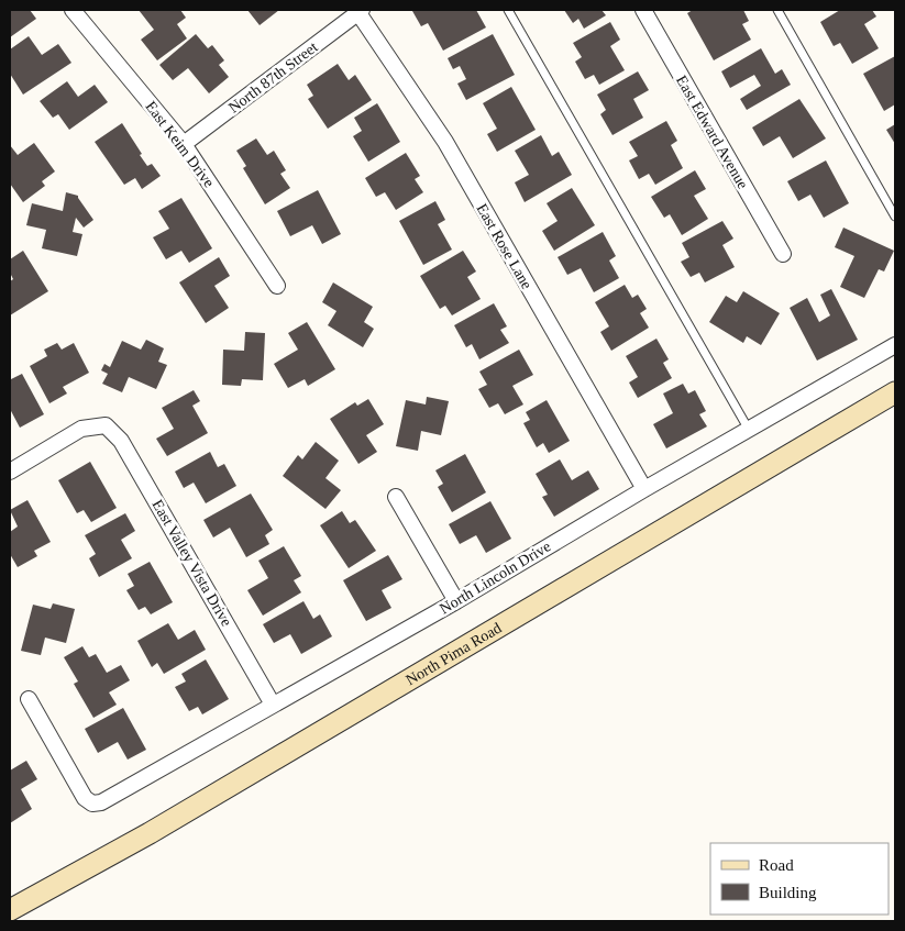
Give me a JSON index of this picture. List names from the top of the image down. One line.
{"streets":{"main road":["North Pima Road"],"street":["North 87th Street","East Edward Avenue","East Keim Drive","East Rose Lane","East Valley Vista Drive","North Lincoln Drive"]},"crossings":[["North 87th Street","East Keim Drive"],["North 87th Street","East Rose Lane"],["East Rose Lane","North Lincoln Drive"],["East Valley Vista Drive","North Lincoln Drive"]],"legend":["Road","Building"]}
